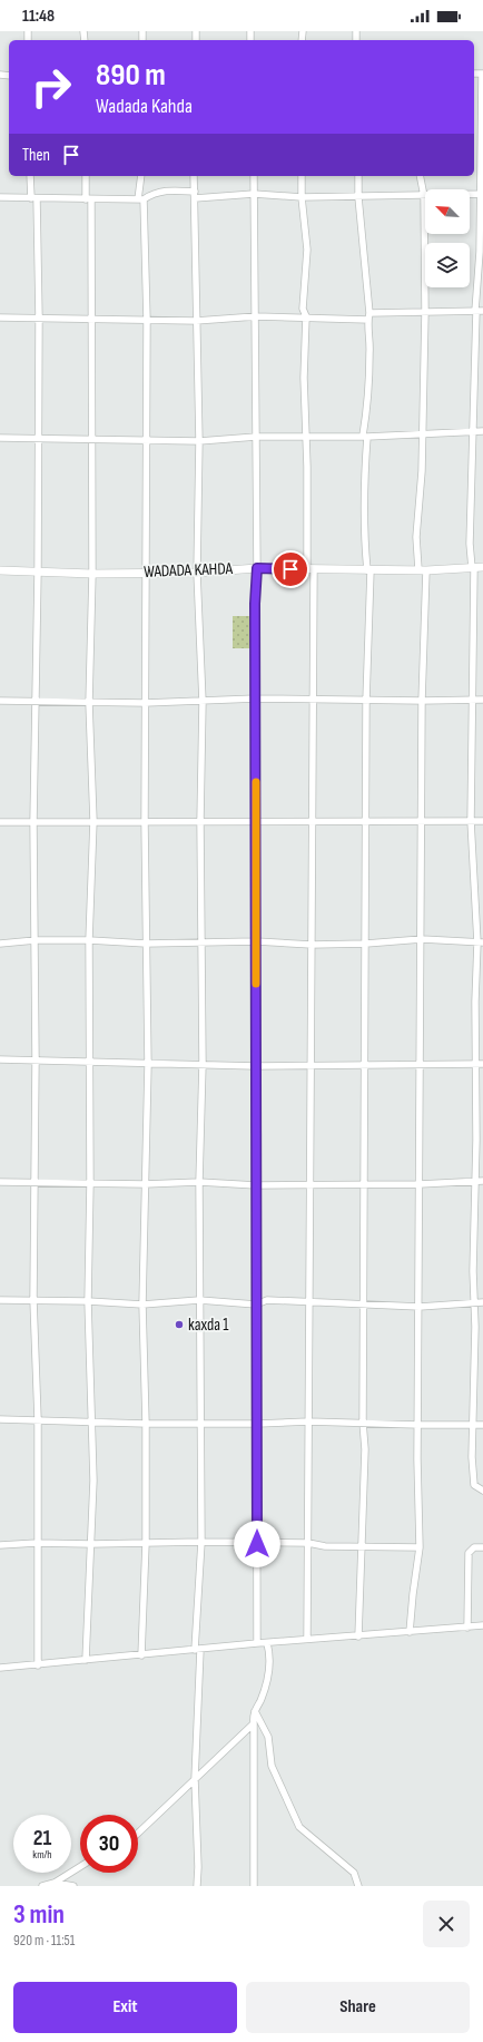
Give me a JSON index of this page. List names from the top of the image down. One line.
{"streets":{"main road":["WADADA KAHDA"]},"places":["kaxda 1"],"north":"top left","page":{"status":"11:48","turn":["890 m","Wadada Kahda"],"then":"Then","speed":"21 km/h","limit":"30","heading":["3 min","920 m · 11:51"],"buttons":["Exit","Share"]}}
